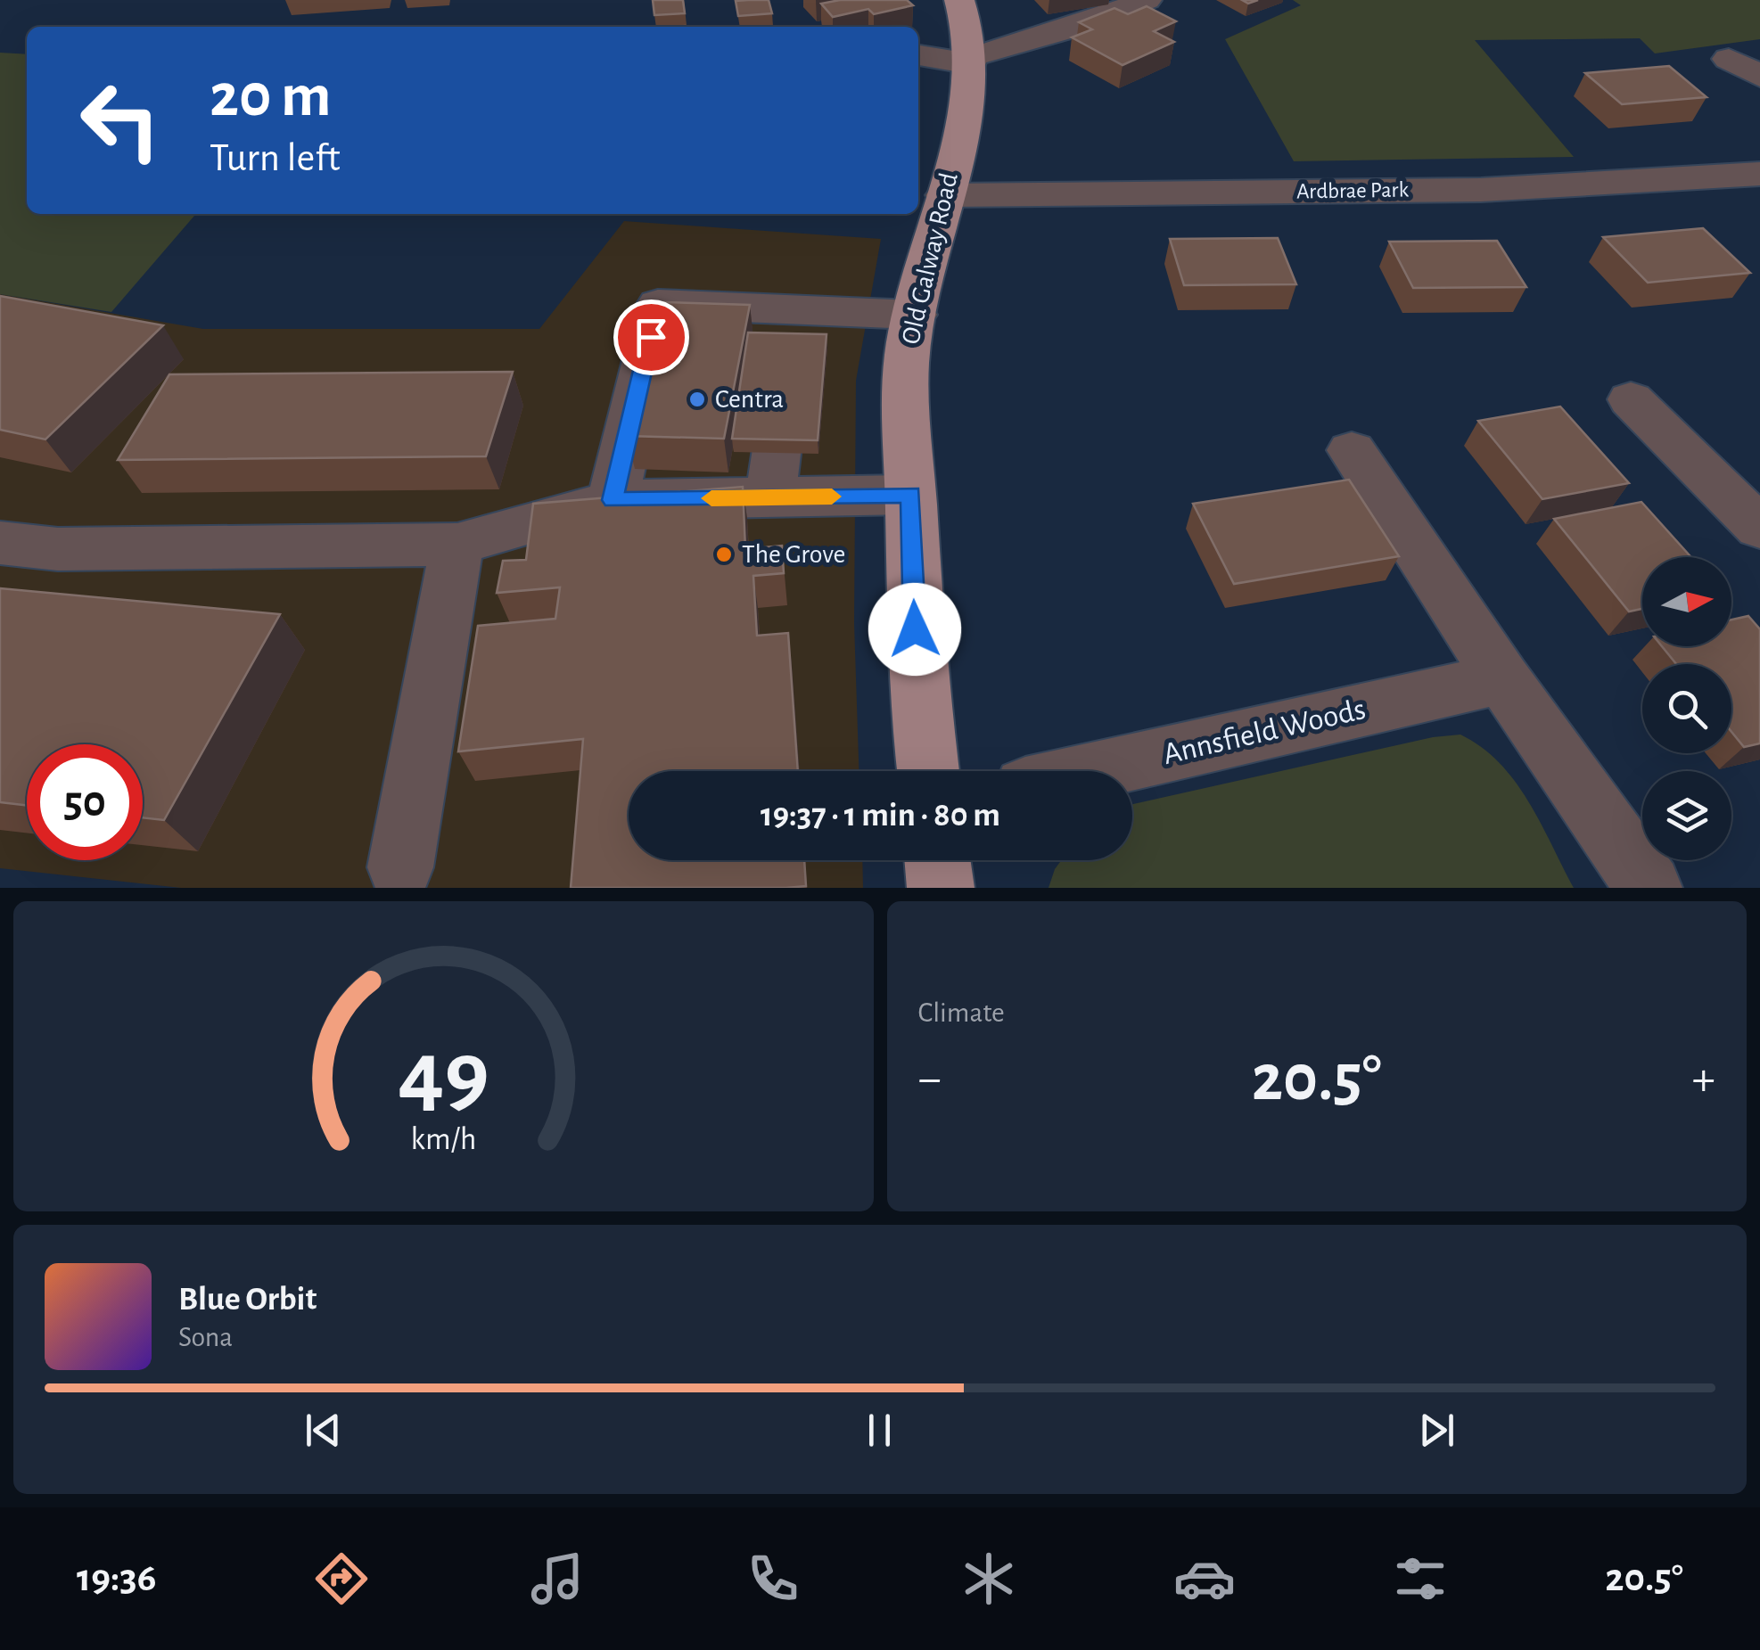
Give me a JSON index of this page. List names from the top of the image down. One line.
{"streets":{"main road":["Old Galway Road"],"street":["Ardbrae Park","Annsfield Woods"]},"crossings":[["Ardbrae Park","Old Galway Road"]],"places":["Centra","The Grove"],"north":"right","page":{"turn":["20 m","Turn left"],"limit":"50","trip":"19:37 · 1 min · 80 m","tile":"Climate","heat":["−","20.5°","+"],"song":["Blue Orbit","Sona"],"tabs":["19:36","20.5°"],"gauge":["49","km/h"]}}
